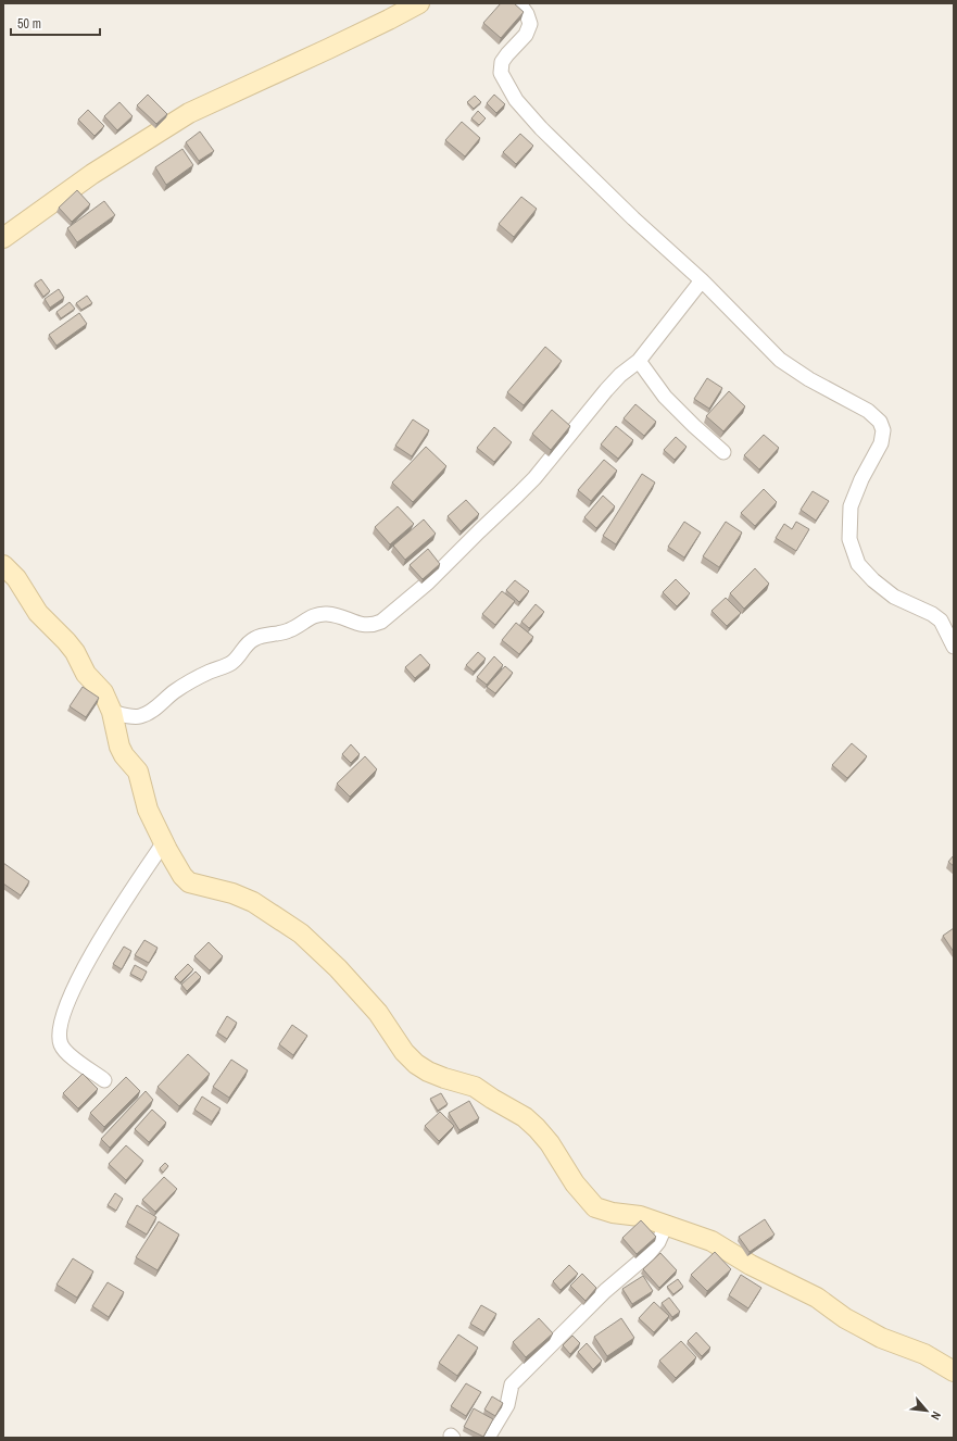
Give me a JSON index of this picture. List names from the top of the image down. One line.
{"scale_bar":"50 m","north":"bottom right"}
